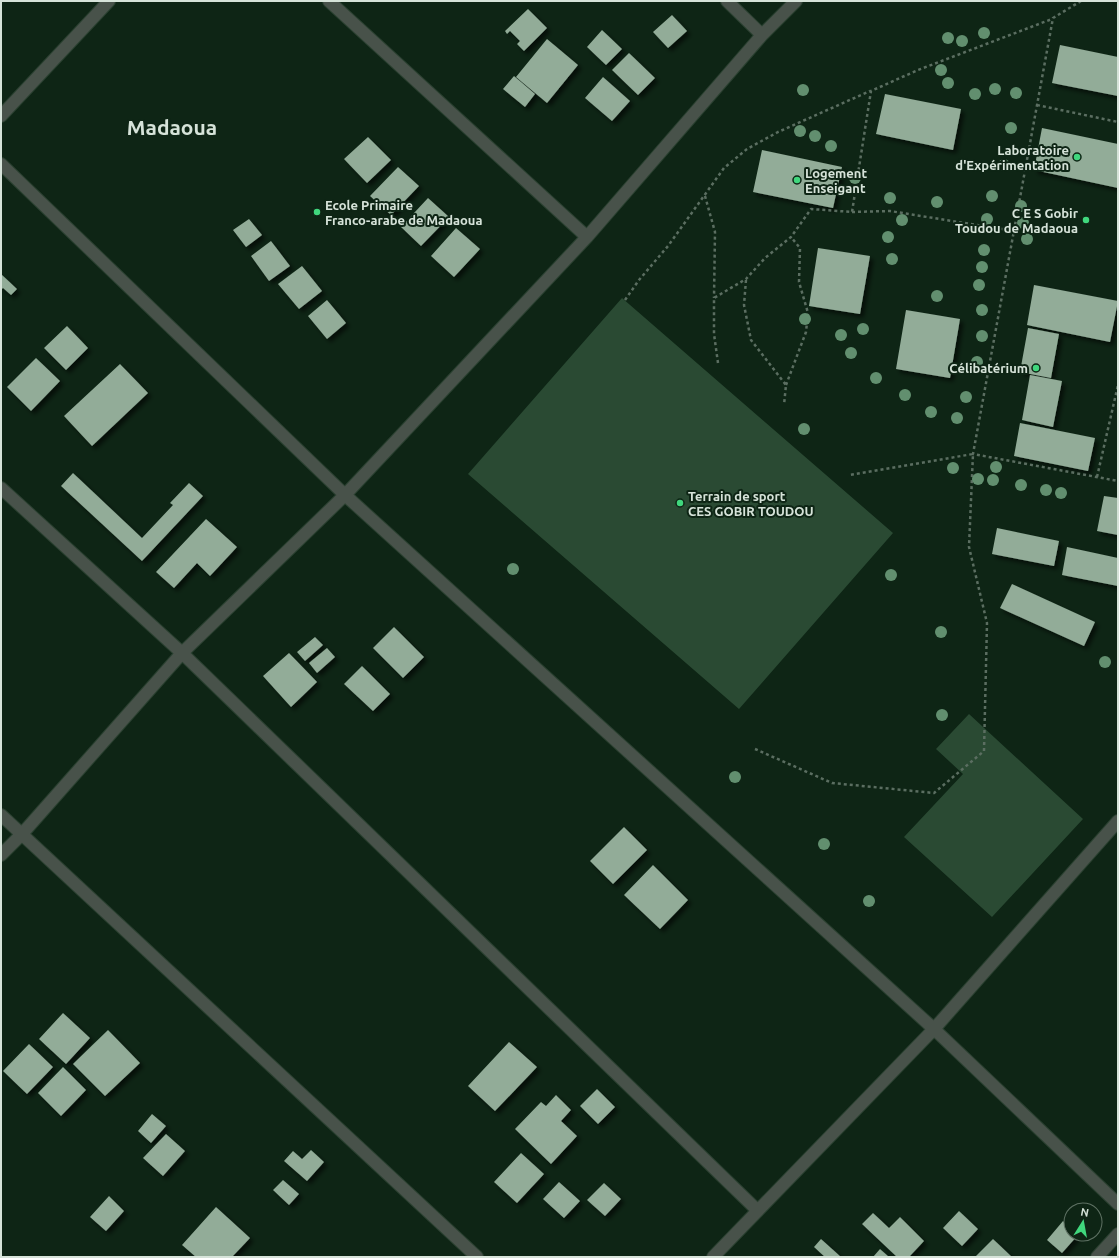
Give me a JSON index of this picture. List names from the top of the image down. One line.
{"districts":["Madaoua"],"places":["Laboratoire d'Expérimentation","Logement Enseigant","Ecole Primaire Franco-arabe de Madaoua","C E S Gobir Toudou de Madaoua","Célibatérium","Terrain de sport CES GOBIR TOUDOU"],"north":"top"}
